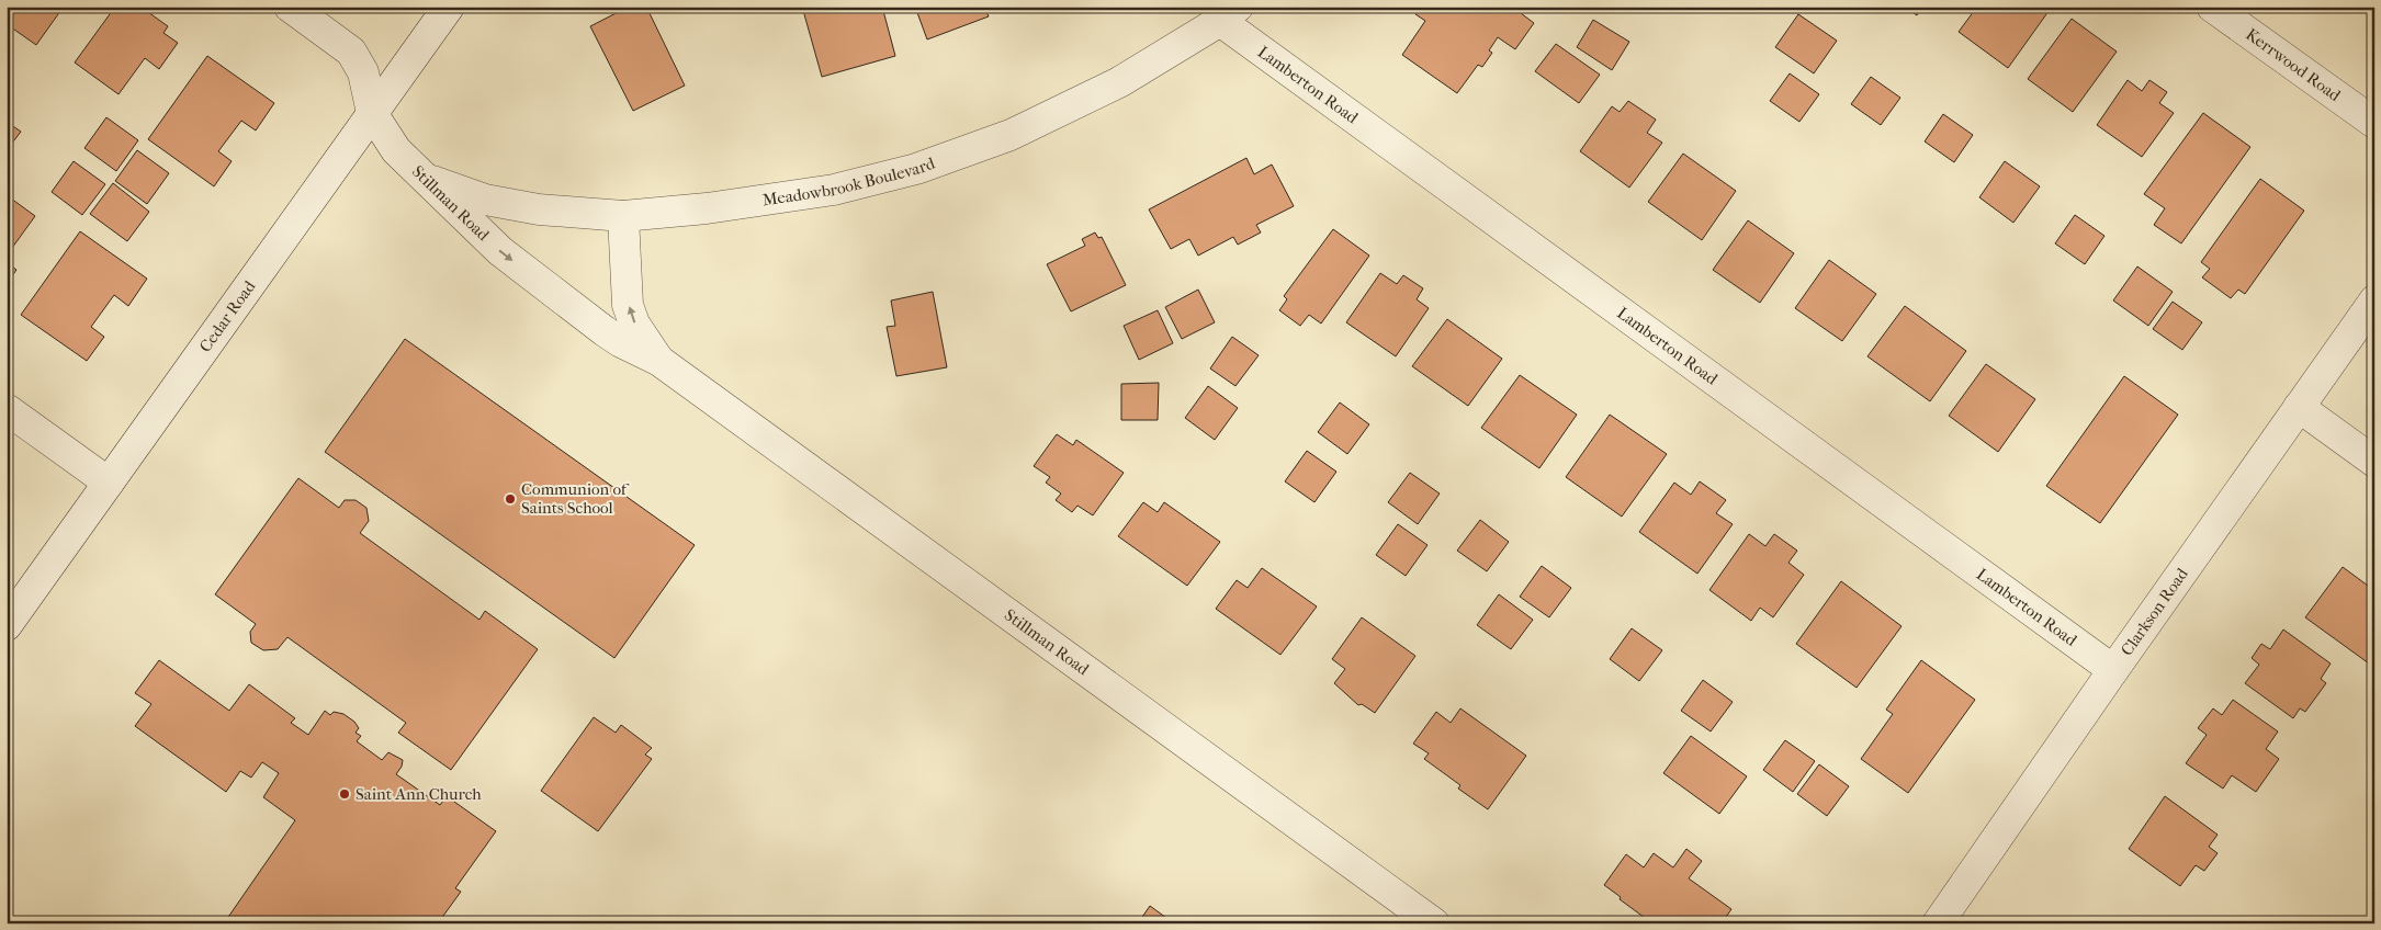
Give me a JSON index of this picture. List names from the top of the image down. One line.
{"streets":{"street":["Kerrwood Road","Lamberton Road","Meadowbrook Boulevard","Stillman Road","Cedar Road","Clarkson Road"]},"crossings":[["Lamberton Road","Meadowbrook Boulevard"],["Lamberton Road","Clarkson Road"],["Meadowbrook Boulevard","Stillman Road"],["Stillman Road","Cedar Road"]],"places":["Communion of Saints School","Saint Ann Church"]}
